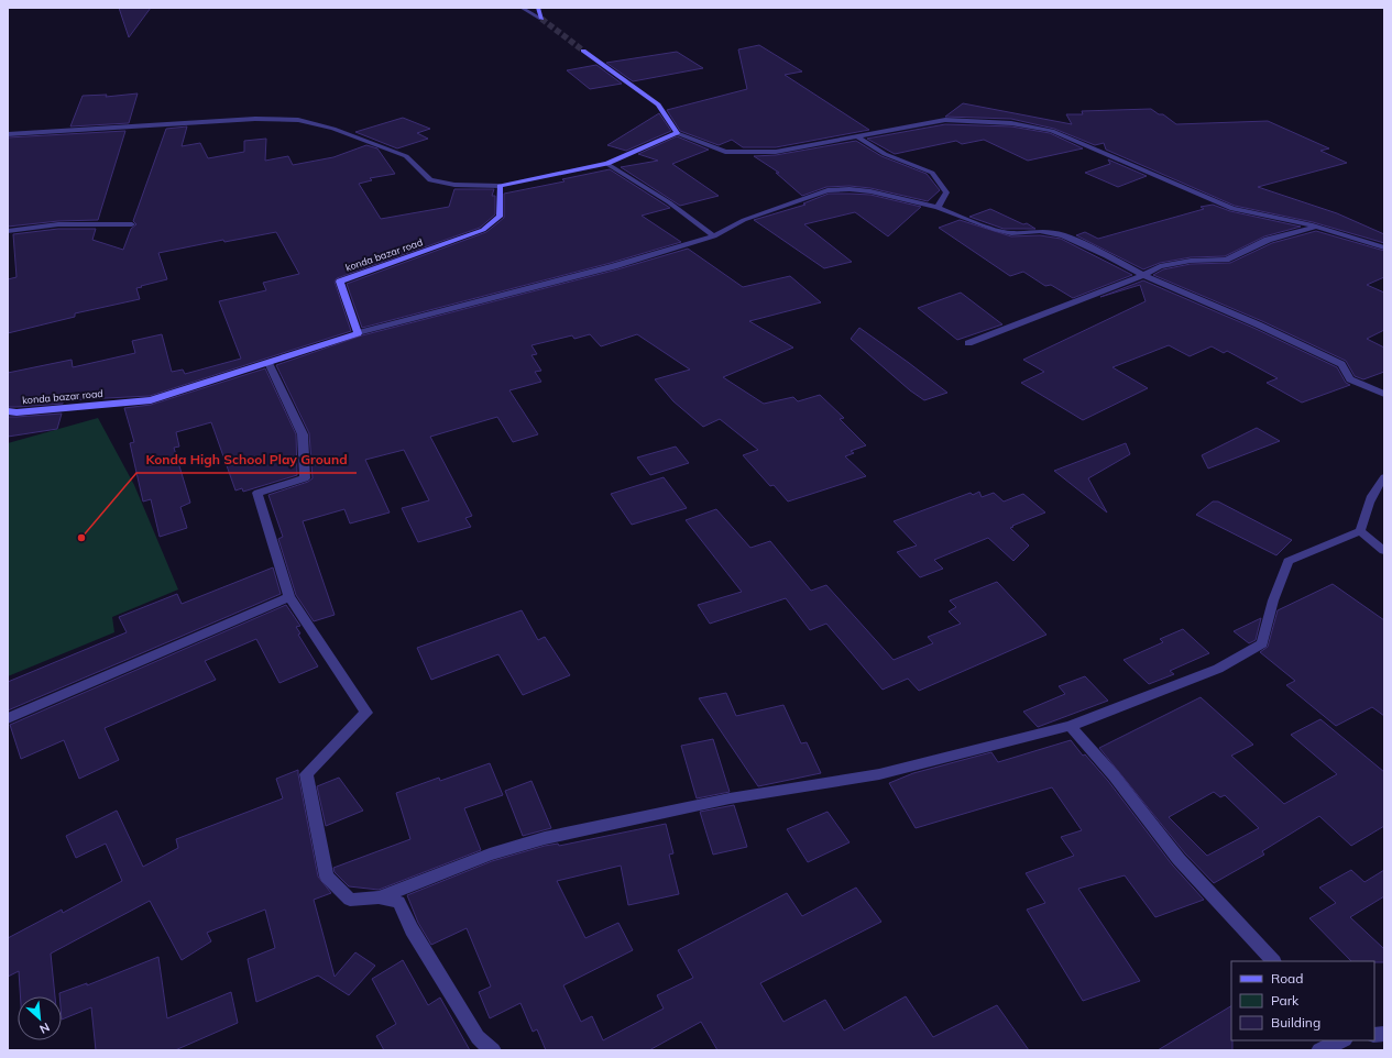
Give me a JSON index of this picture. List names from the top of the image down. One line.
{"streets":{"street":["konda bazar road"]},"places":["Konda High School Play Ground"],"legend":["Road","Park","Building"],"north":"bottom right"}
